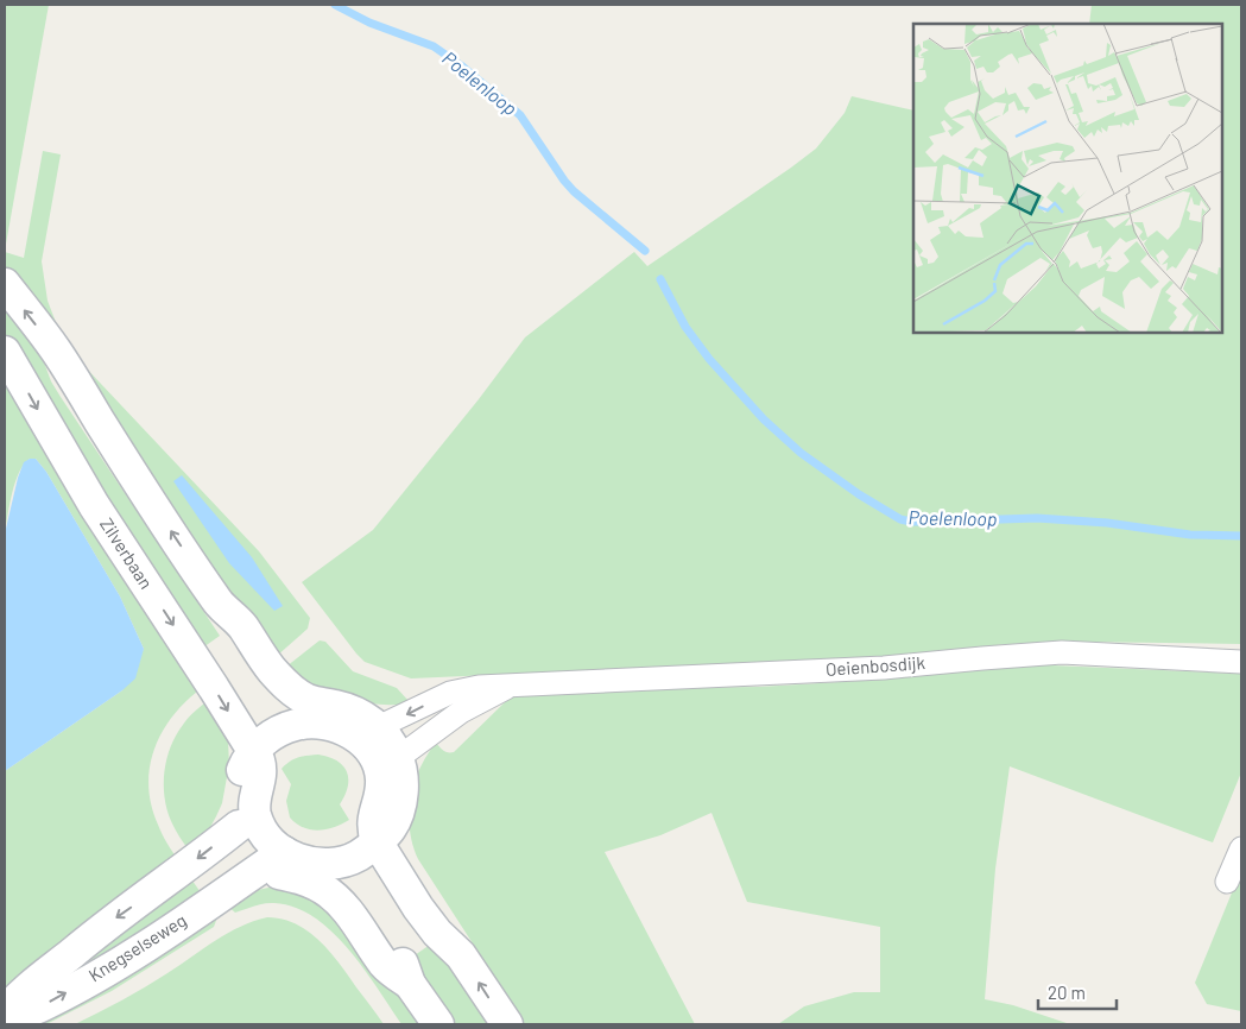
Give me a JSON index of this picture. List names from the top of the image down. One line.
{"streets":{"main road":["Zilverbaan","Knegselseweg"],"street":["Oeienbosdijk"]},"crossings":[["Zilverbaan","Knegselseweg"]],"water":["Poelenloop"],"scale_bar":"20 m"}
